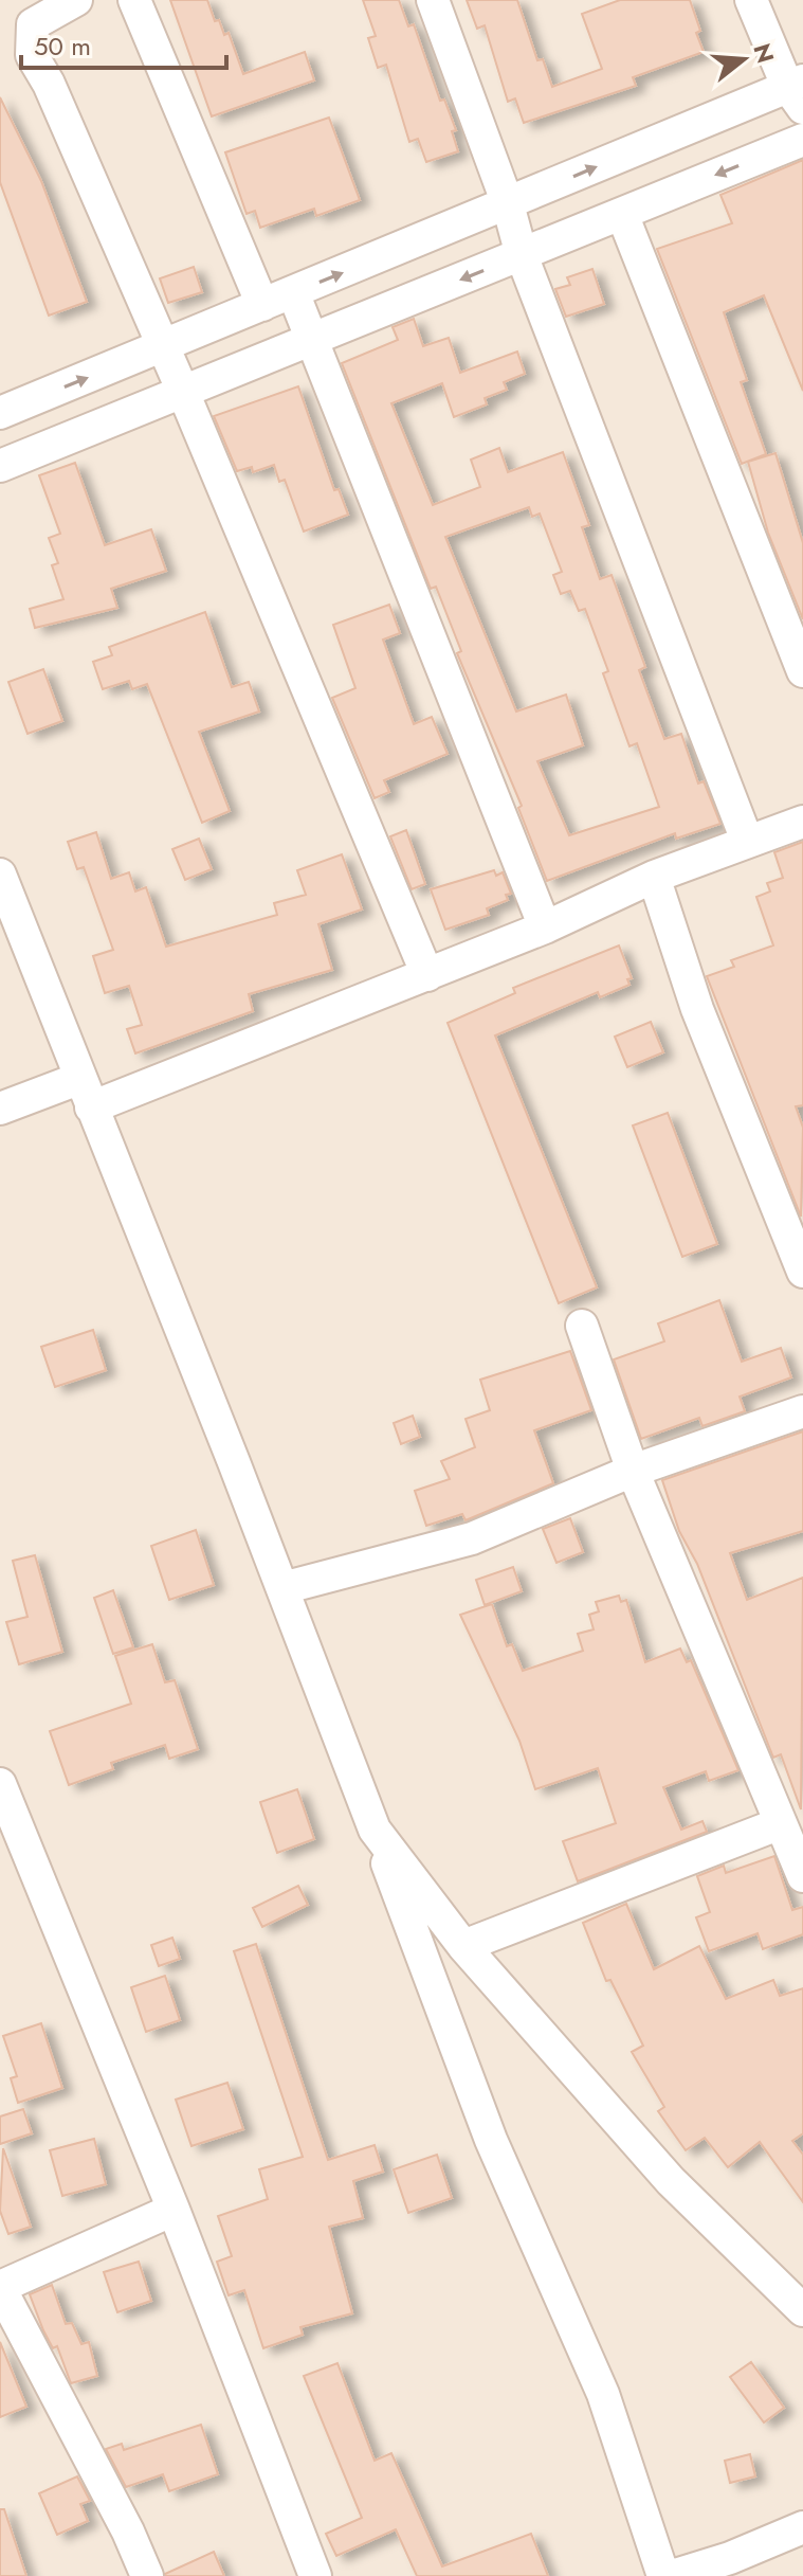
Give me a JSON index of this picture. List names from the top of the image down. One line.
{"scale_bar":"50 m","north":"right"}
